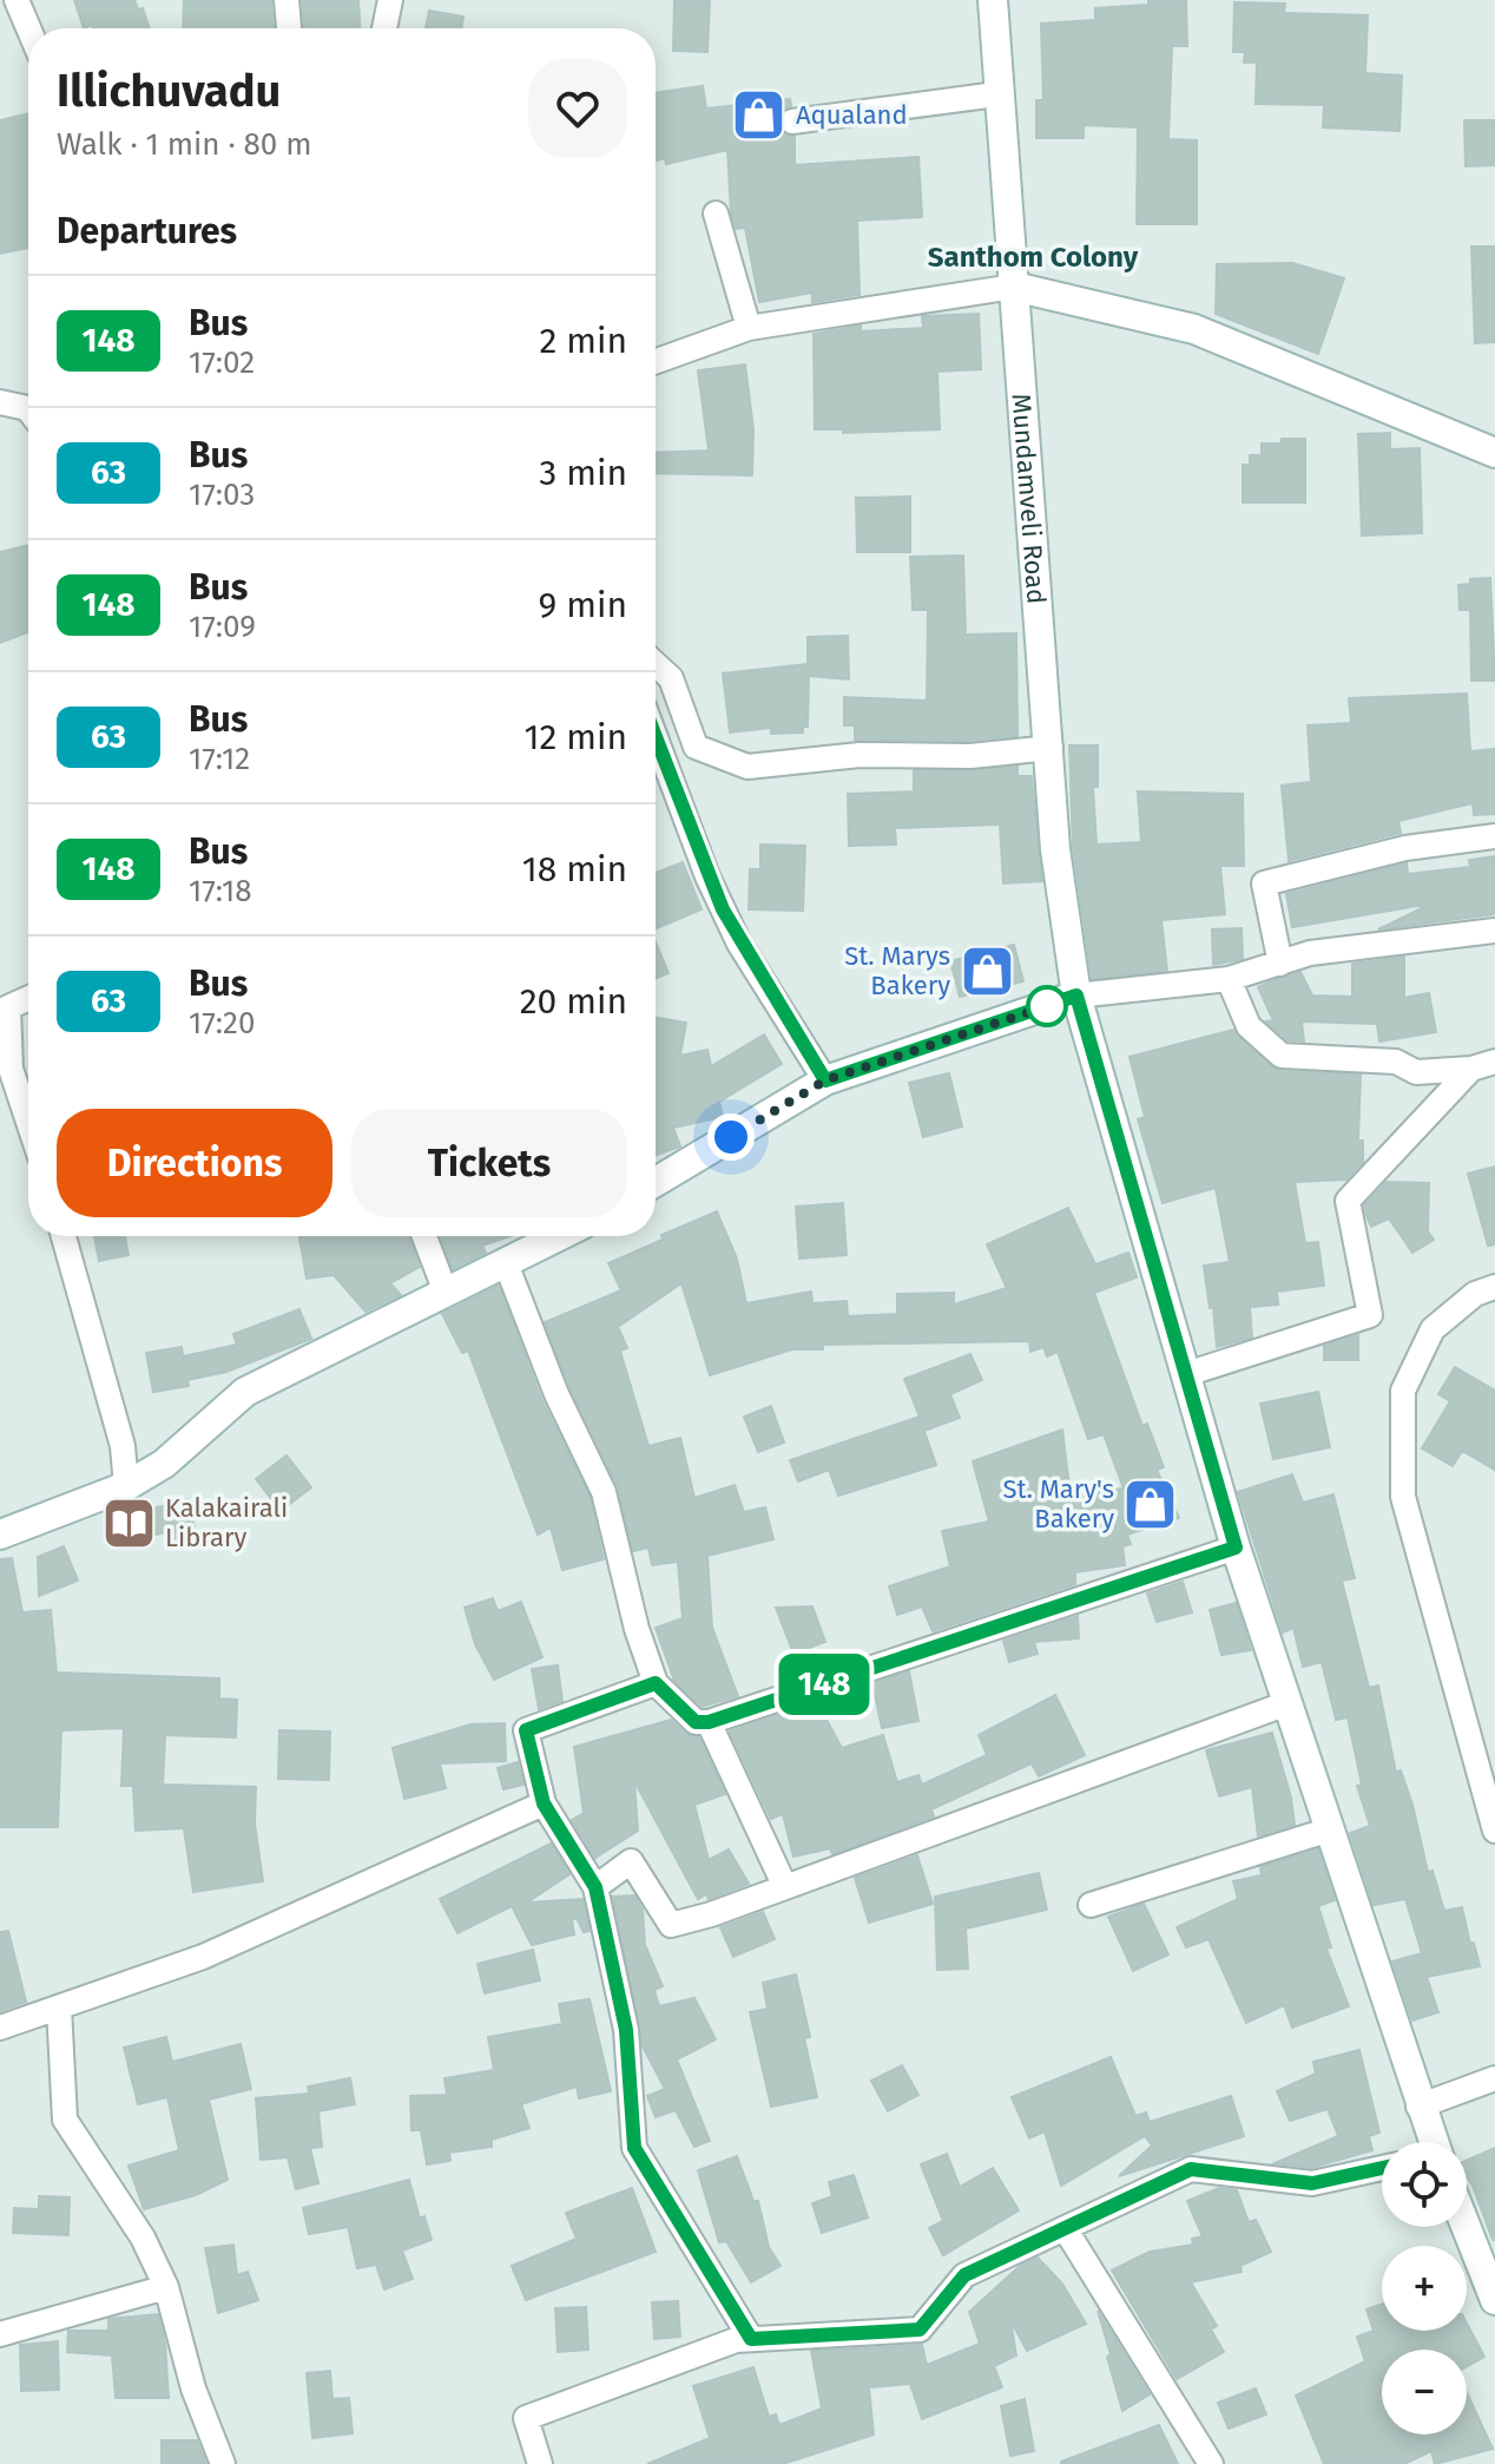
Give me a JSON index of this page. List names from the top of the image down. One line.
{"streets":{"main road":["Mundamveli Road"]},"districts":["Santhom Colony"],"places":{"shop":["Aqualand","St. Marys Bakery","St. Mary's Bakery"],"library":["Kalakairali Library"]},"lines":["bus line 148"],"page":{"on_map":"148","heading":[["Illichuvadu","Walk · 1 min · 80 m"],"Departures"],"list":[{"mark":"148","name":"Bus","note":"17:02","value":"2 min"},{"mark":"63","name":"Bus","note":"17:03","value":"3 min"},{"mark":"148","name":"Bus","note":"17:09","value":"9 min"},{"mark":"63","name":"Bus","note":"17:12","value":"12 min"},{"mark":"148","name":"Bus","note":"17:18","value":"18 min"},{"mark":"63","name":"Bus","note":"17:20","value":"20 min"}],"buttons":["Directions","Tickets"],"map_buttons":["+","−"]}}
